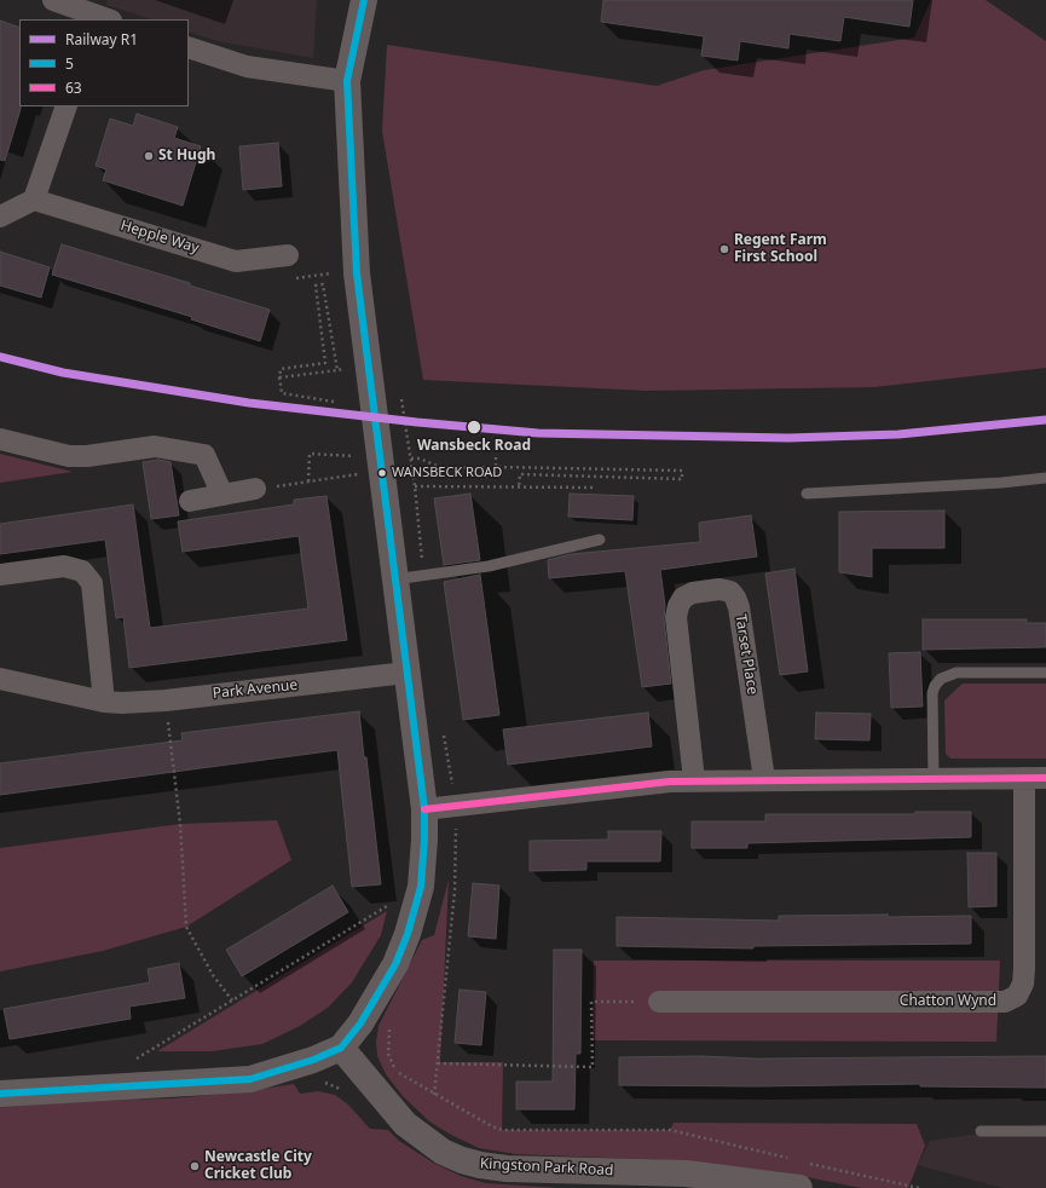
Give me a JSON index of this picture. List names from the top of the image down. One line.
{"streets":{"street":["Hepple Way","Tarset Place","Park Avenue","Chatton Wynd","Kingston Park Road"]},"places":["St Hugh","Regent Farm First School","Wansbeck Road","WANSBECK ROAD","Newcastle City Cricket Club"],"lines":["transit line 5","rail line R1","transit line 63"],"legend":["Railway R1","5","63"]}
